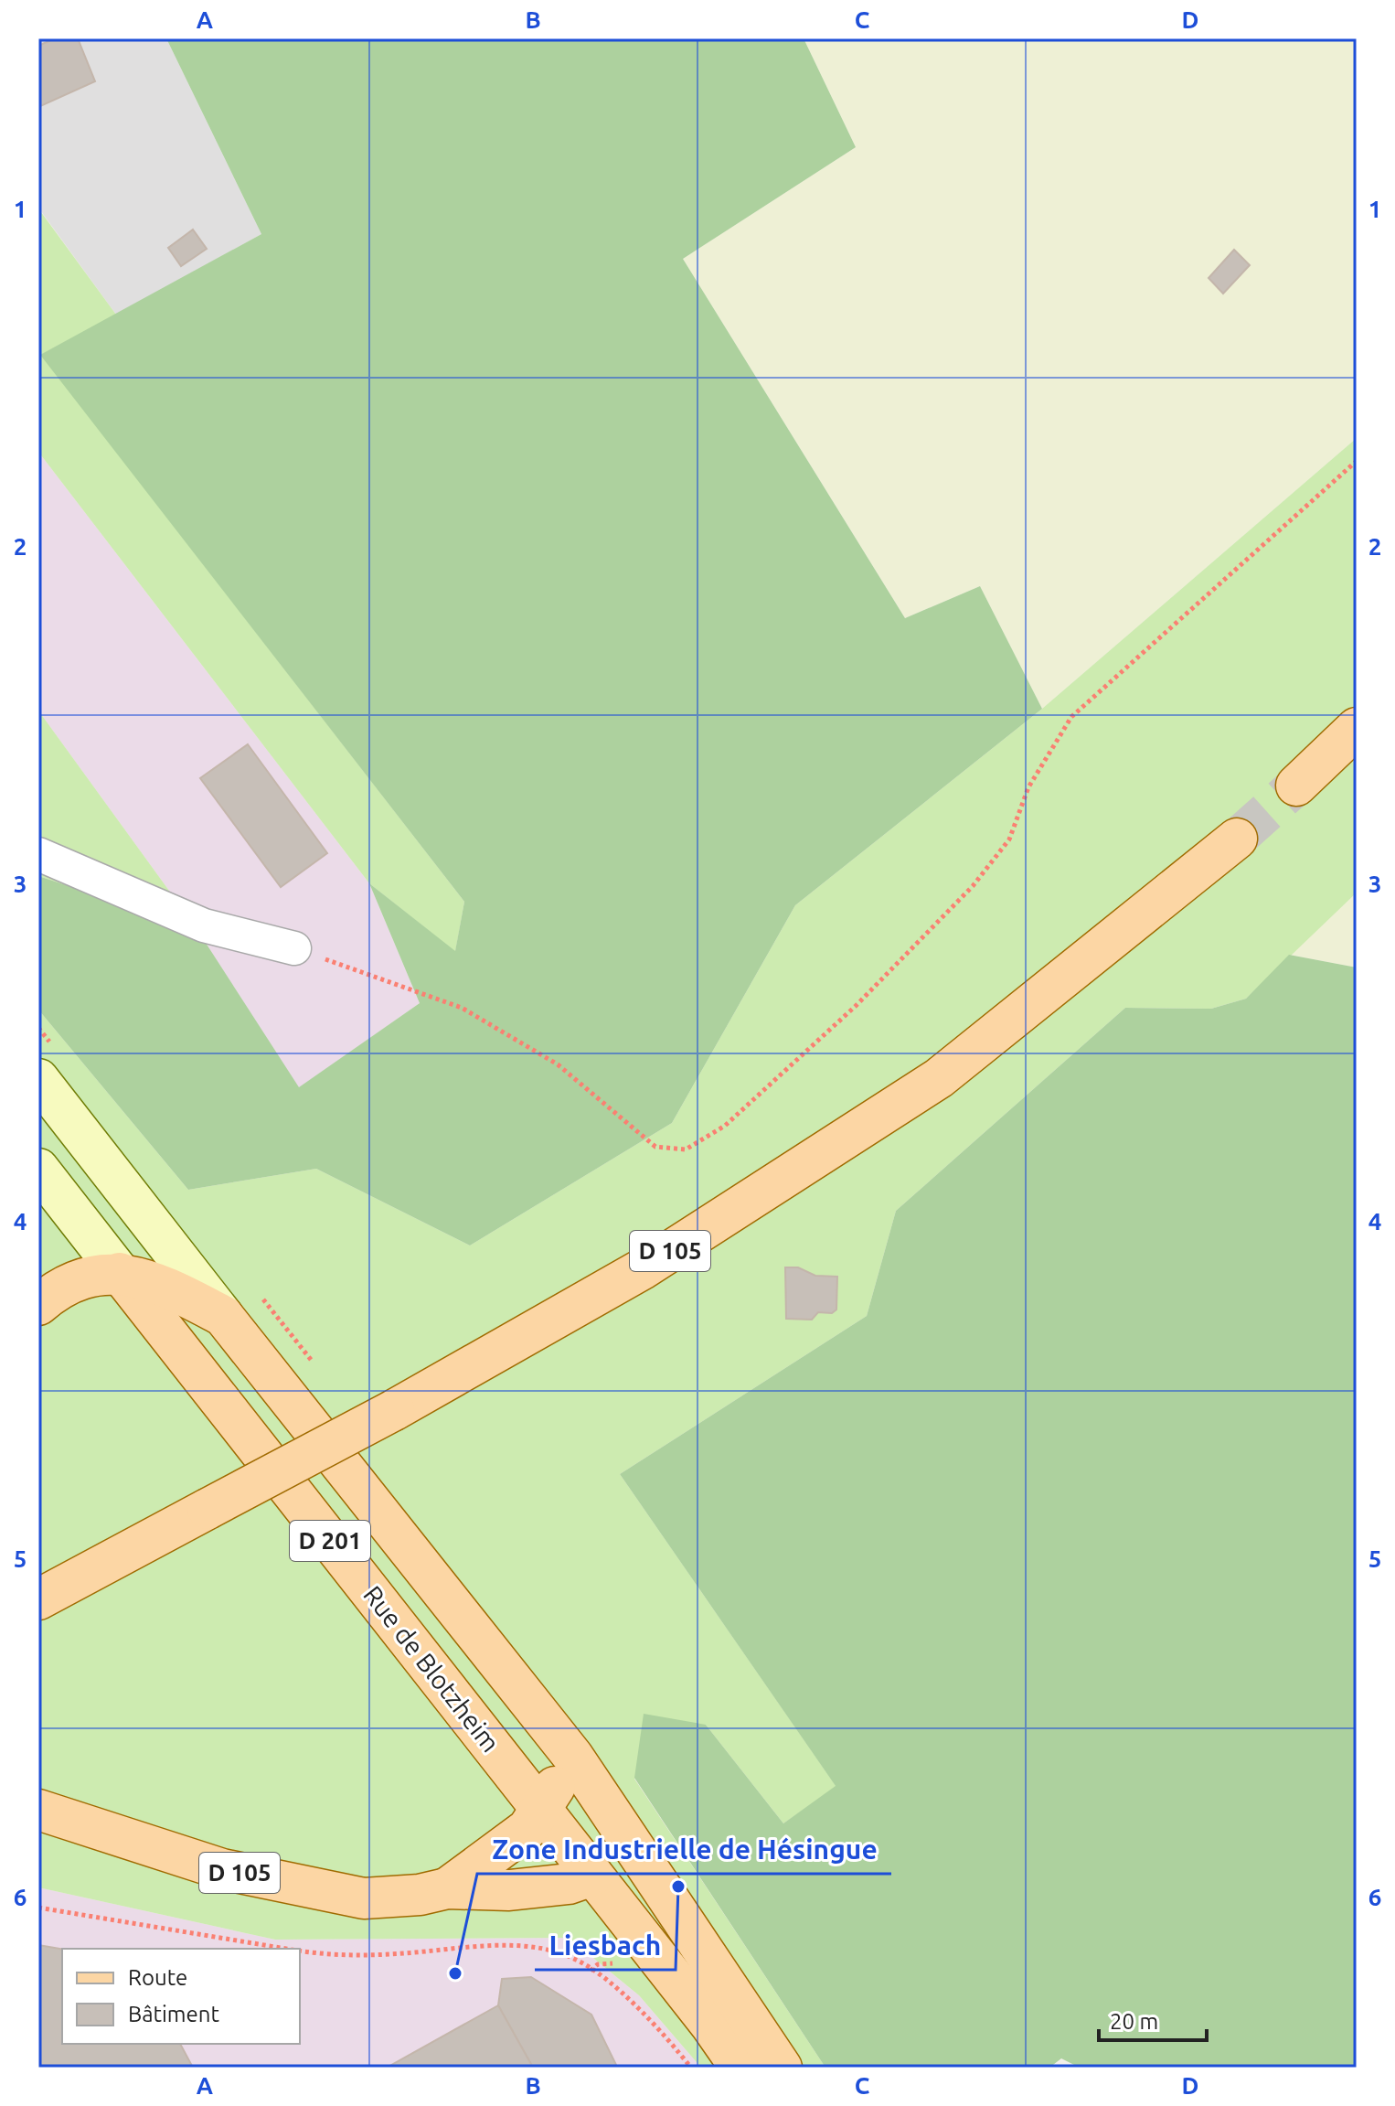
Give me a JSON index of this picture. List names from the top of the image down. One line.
{"streets":{"main road":["D 105","D 201","Rue de Blotzheim"]},"crossings":[["D 105","D 201"],["D 105","Rue de Blotzheim"],["D 201","Rue de Blotzheim"]],"places":["Liesbach","Zone Industrielle de Hésingue"],"legend":["Route","Bâtiment"],"scale_bar":"20 m","grid":{"columns":["A","B","C","D"],"rows":["1","2","3","4","5","6"]}}
